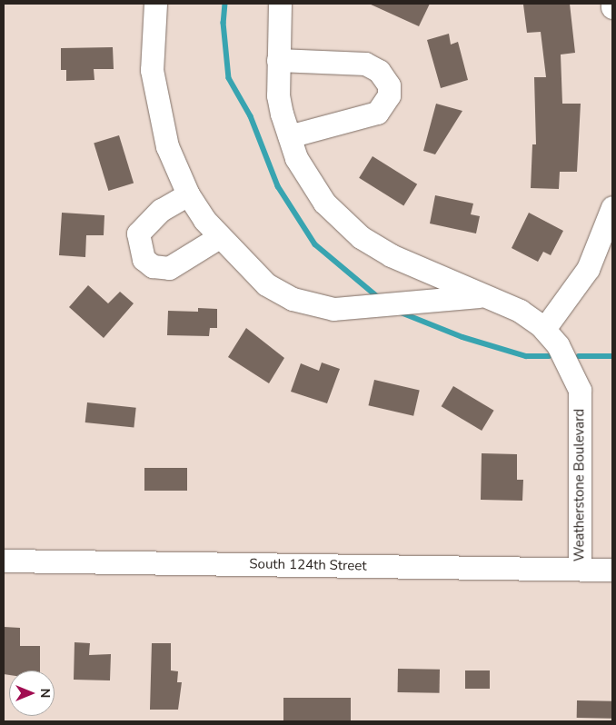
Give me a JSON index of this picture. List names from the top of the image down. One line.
{"streets":{"street":["Weatherstone Boulevard","South 124th Street"]},"crossings":[["Weatherstone Boulevard","South 124th Street"]],"north":"right"}
